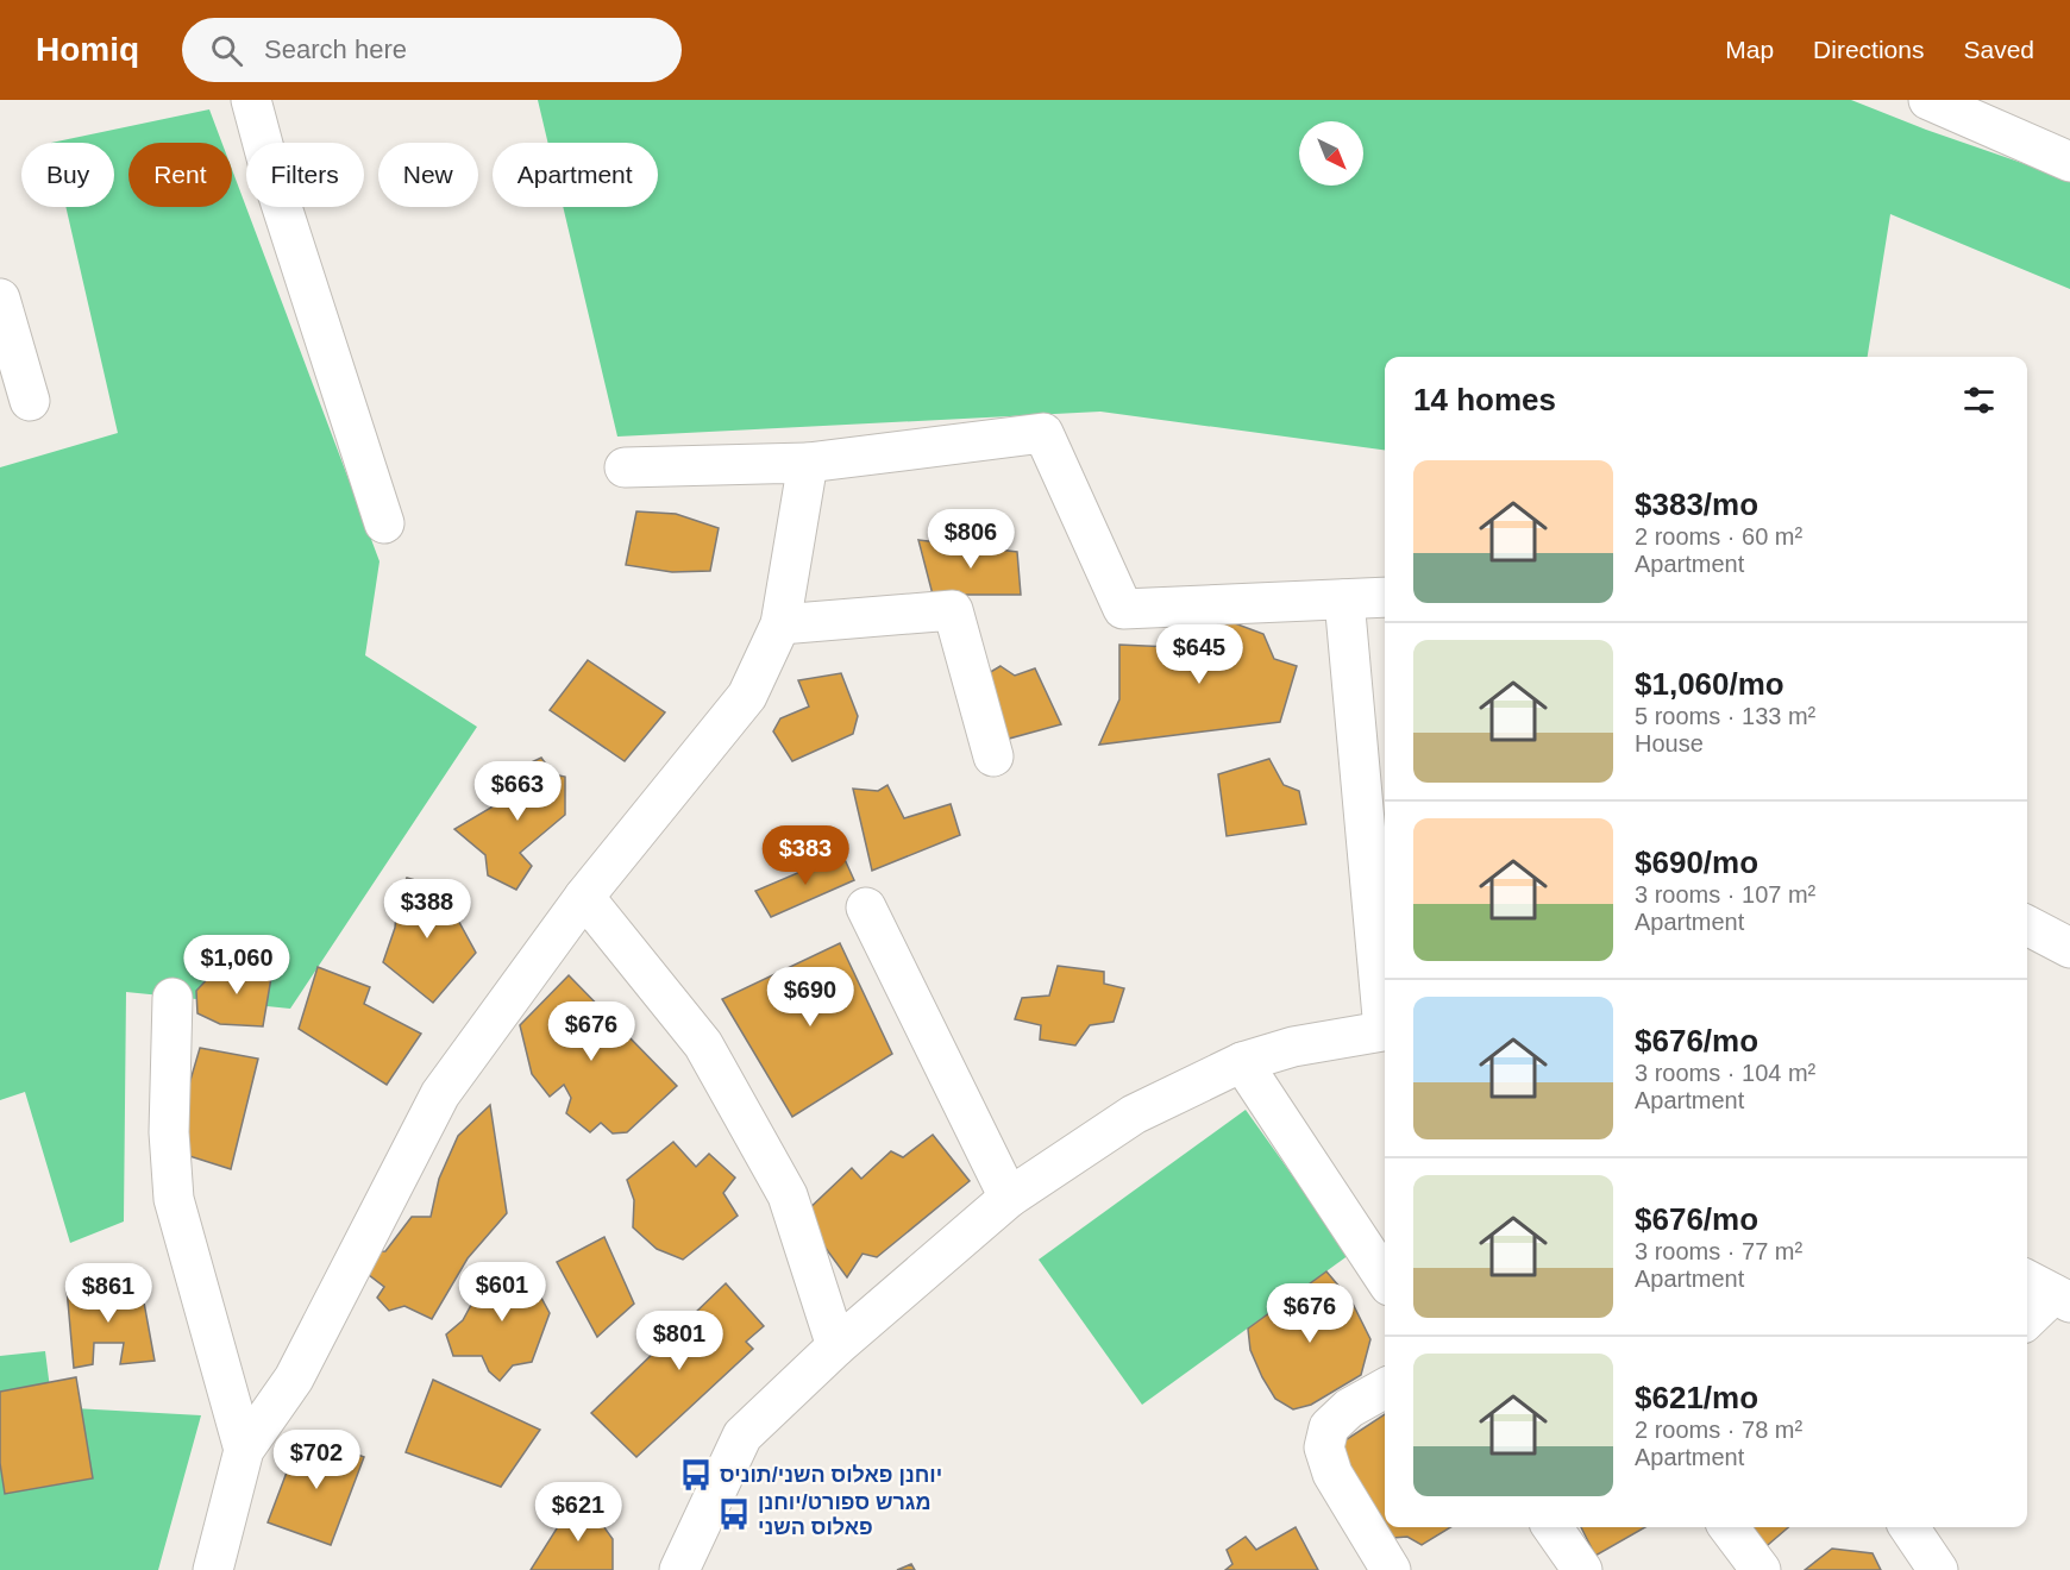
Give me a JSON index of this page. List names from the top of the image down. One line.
{"places":{"bus stop":["יוחנן פאלוס השני/תוניס","מגרש ספורט/יוחנן פאלוס השני"]},"north":"bottom right","page":{"header":"Homiq","search":"Search here","nav":["Map","Directions","Saved"],"chip":["Buy","Rent","Filters","New","Apartment"],"heading":"14 homes","list":[{"name":"$383/mo","note":"2 rooms · 60 m² · Apartment"},{"name":"$1,060/mo","note":"5 rooms · 133 m² · House"},{"name":"$690/mo","note":"3 rooms · 107 m² · Apartment"},{"name":"$676/mo","note":"3 rooms · 104 m² · Apartment"},{"name":"$676/mo","note":"3 rooms · 77 m² · Apartment"},{"name":"$621/mo","note":"2 rooms · 78 m² · Apartment"}],"price":["$806","$645","$663","$383","$388","$1,060","$690","$676","$601","$861","$676","$801","$702","$621"]}}
